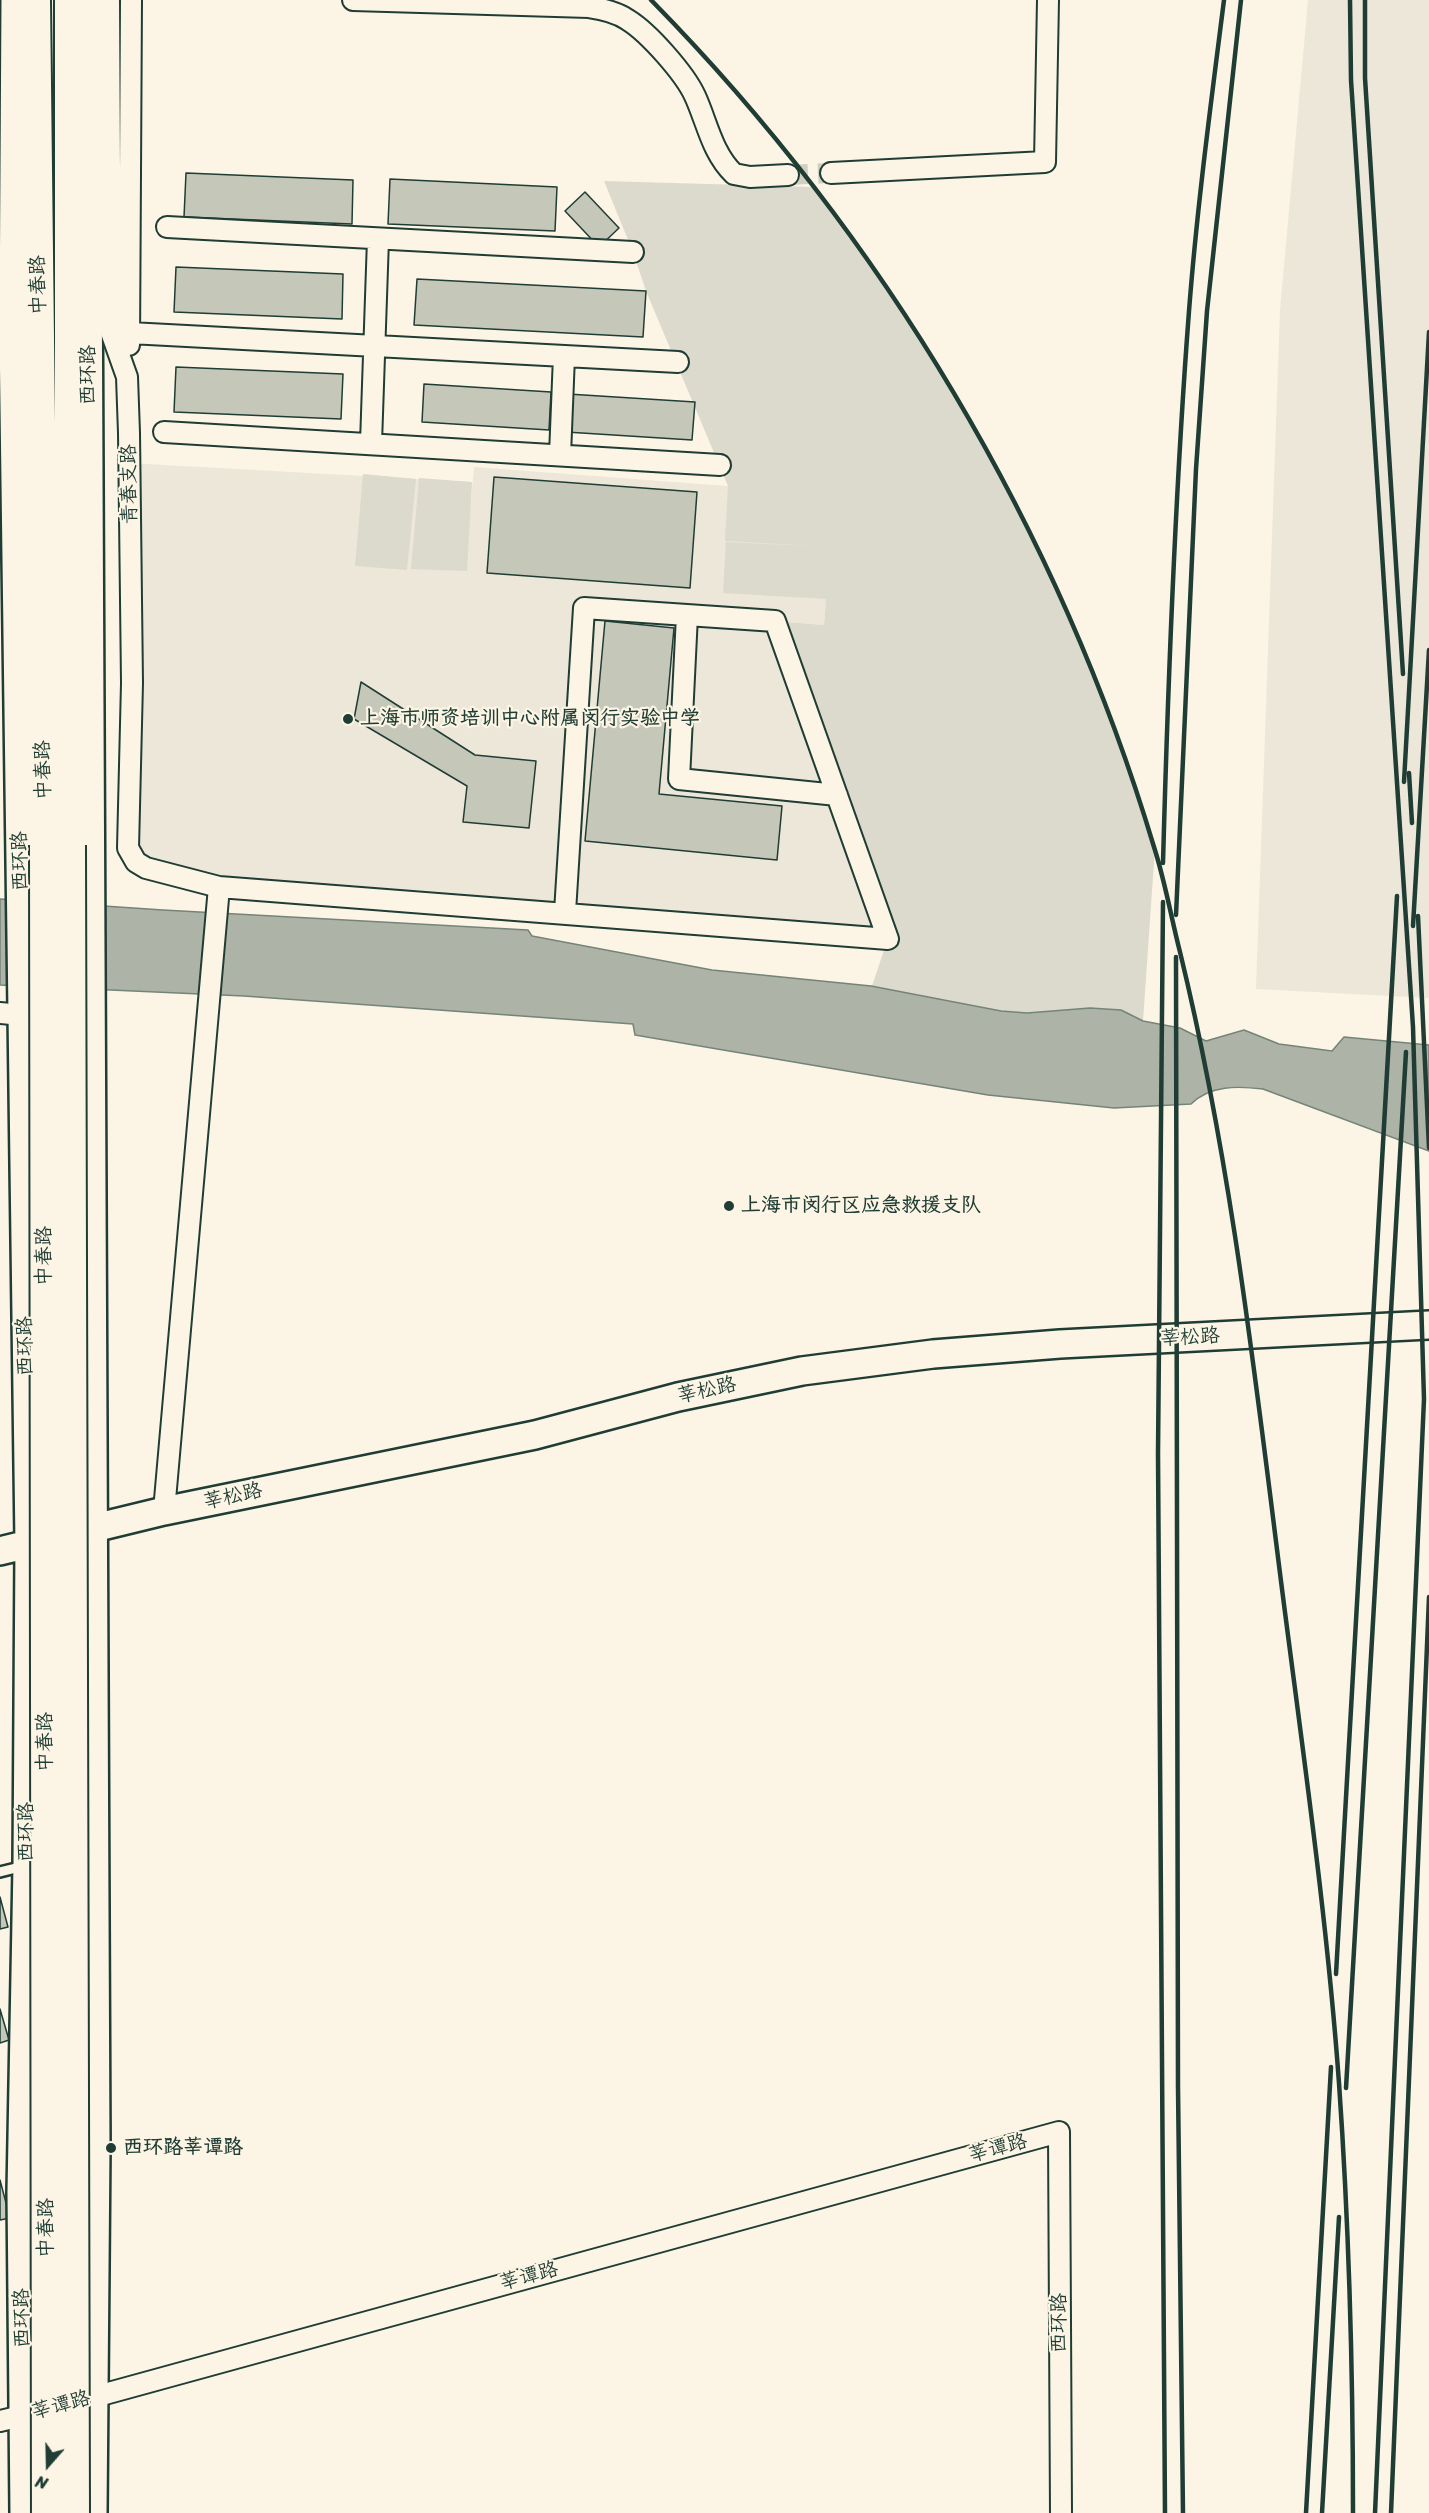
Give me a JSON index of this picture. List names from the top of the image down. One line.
{"streets":{"main road":["中春路","西环路","莘松路"],"street":["青春支路","莘谭路"]},"crossings":[["西环路","莘松路"],["西环路","莘谭路"]],"places":["上海市师资培训中心附属闵行实验中学","上海市闵行区应急救援支队","西环路莘谭路"],"north":"bottom"}
